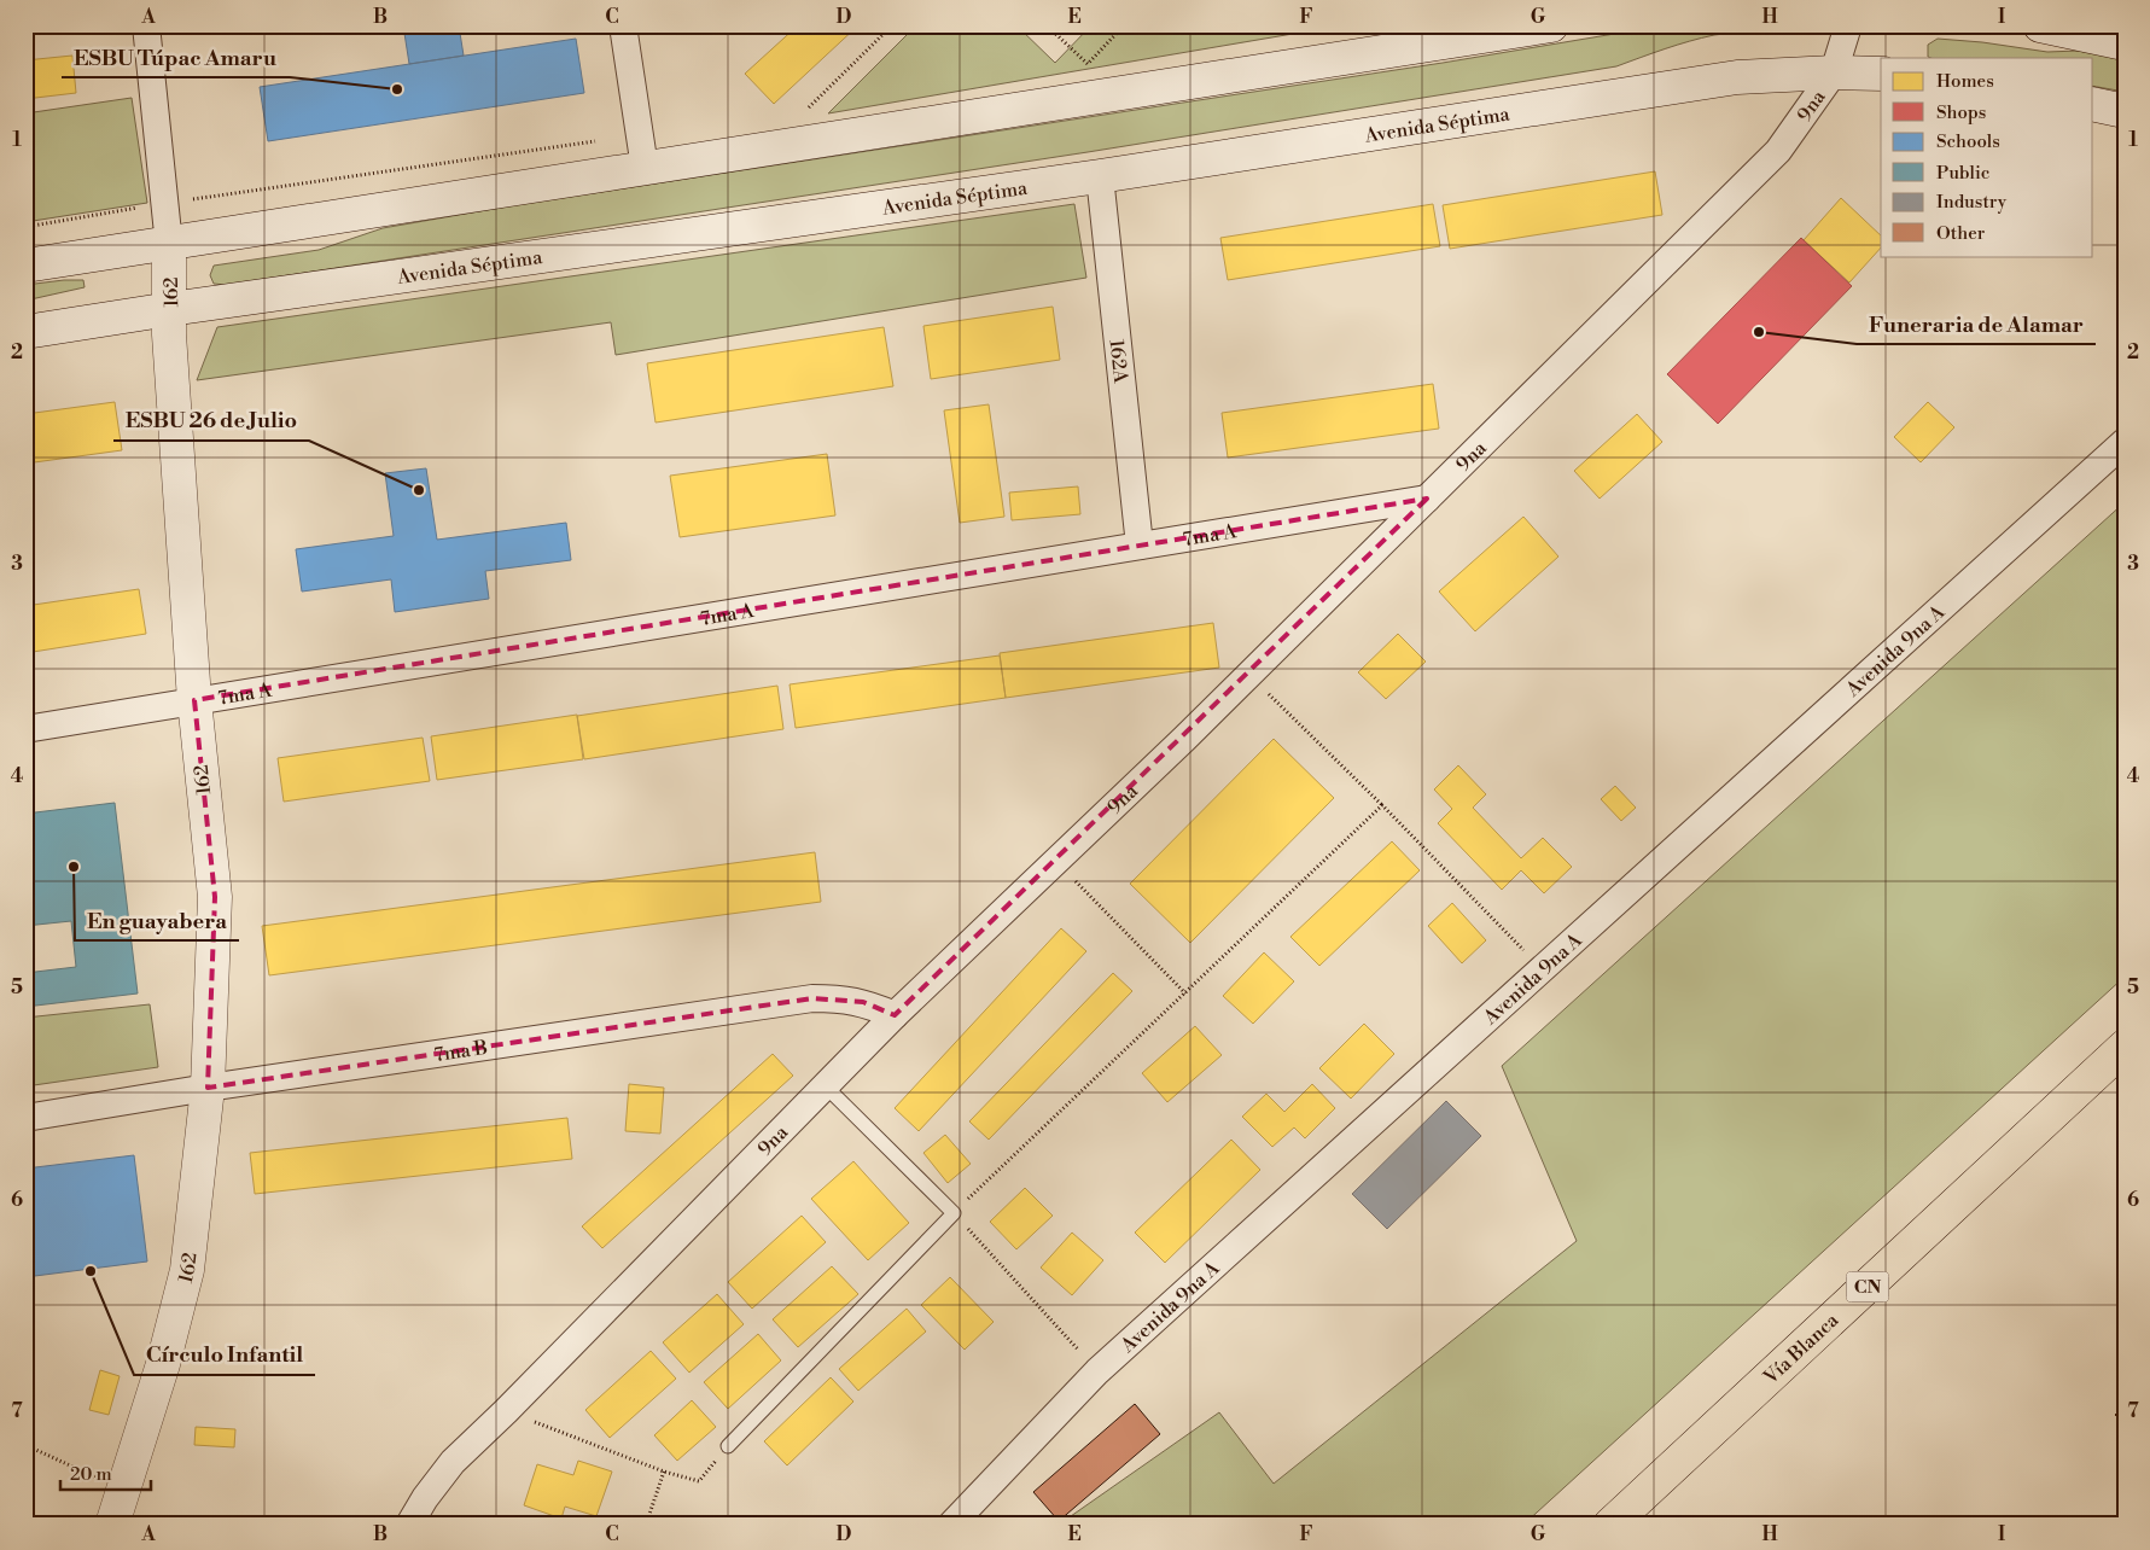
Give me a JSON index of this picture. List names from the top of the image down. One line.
{"streets":{"highway":["CN","Vía Blanca"],"main road":["Avenida Séptima","162"],"street":["9na","162A","7ma A","Avenida 9na A","7ma B"]},"crossings":[["9na","Avenida Séptima"],["9na","7ma A"],["9na","7ma B"],["Avenida Séptima","162"],["Avenida Séptima","162A"],["162","7ma A"],["162","7ma B"],["162A","7ma A"]],"places":["ESBU Túpac Amaru","Funeraria de Alamar","ESBU 26 de Julio","En guayabera","Círculo Infantil"],"legend":["Homes","Shops","Schools","Public","Industry","Other"],"scale_bar":"20 m","grid":{"columns":["A","B","C","D","E","F","G","H","I"],"rows":["1","2","3","4","5","6","7"]}}
